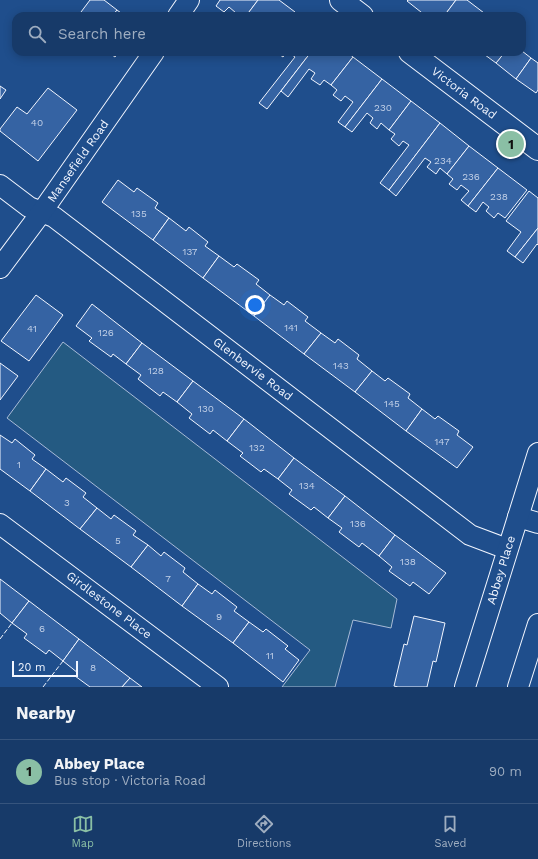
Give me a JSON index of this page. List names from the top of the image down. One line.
{"streets":{"street":["Victoria Road","Mansefield Road","Glenbervie Road","Abbey Place","Girdlestone Place"]},"crossings":[["Mansefield Road","Glenbervie Road"],["Glenbervie Road","Abbey Place"]],"house_numbers":["230","40","234","236","238","135","137","141","41","126","143","128","145","130","147","132","1","134","3","136","5","138","7","9","6","11","8"],"scale_bar":"20 m","page":{"search":"Search here","pins":"1","scale":"20 m","heading":"Nearby","list":[{"mark":"1","name":"Abbey Place","note":"Bus stop · Victoria Road","value":"90 m"}],"nav":["Map","Directions","Saved"]}}
